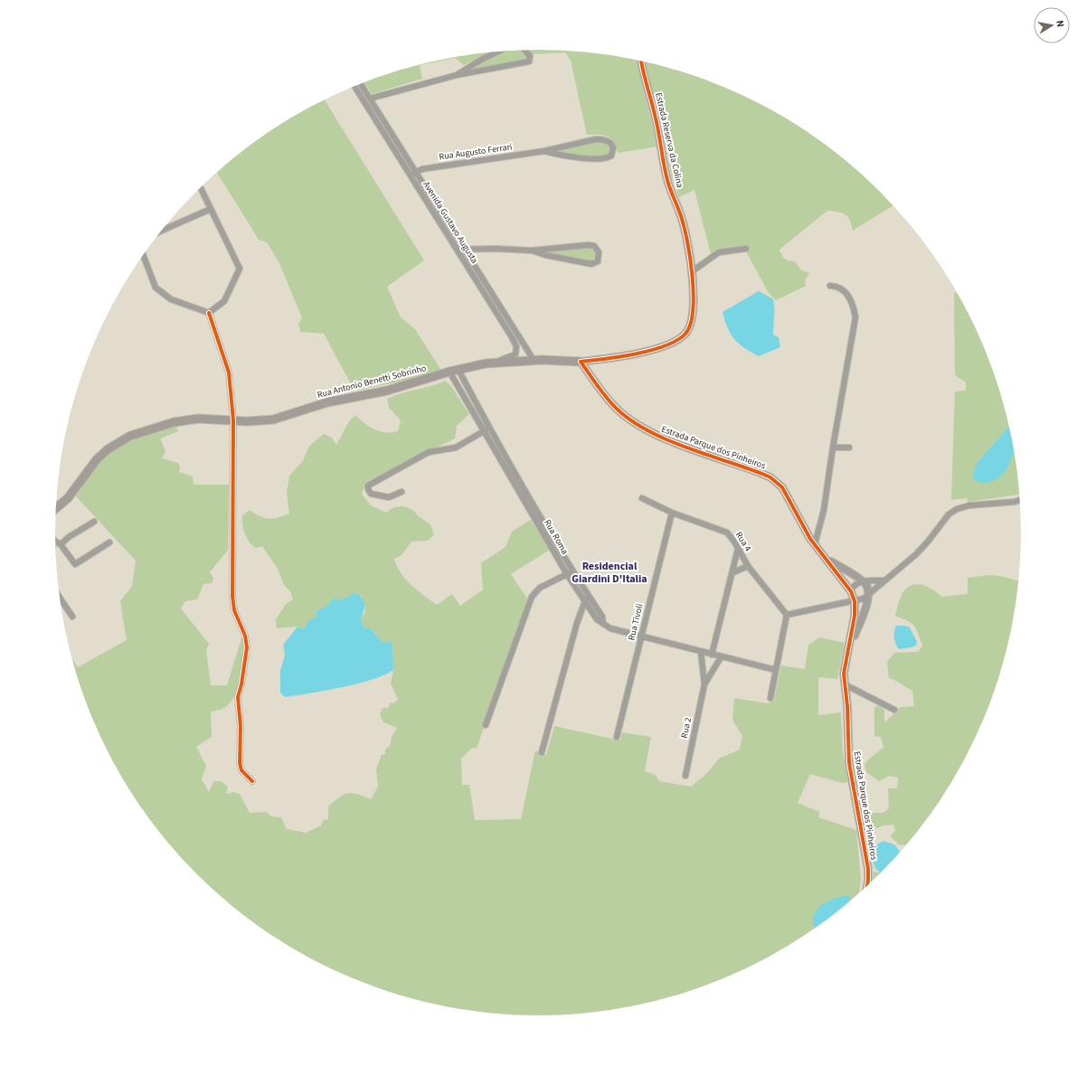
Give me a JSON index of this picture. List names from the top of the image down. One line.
{"streets":{"main road":["Rua Antonio Benetti Sobrinho"],"street":["Estrada Reserva da Colina","Rua Augusto Ferrari","Avenida Gustavo Augusta","Estrada Parque dos Pinheiros","Rua Roma","Rua 4","Rua Tivoli","Rua 2"]},"crossings":[["Estrada Reserva da Colina","Rua Antonio Benetti Sobrinho"],["Estrada Reserva da Colina","Estrada Parque dos Pinheiros"],["Rua Augusto Ferrari","Avenida Gustavo Augusta"],["Avenida Gustavo Augusta","Rua Antonio Benetti Sobrinho"],["Rua Antonio Benetti Sobrinho","Estrada Parque dos Pinheiros"],["Rua Antonio Benetti Sobrinho","Rua Roma"],["Rua Roma","Rua Tivoli"],["Rua 4","Rua Tivoli"]],"districts":["Residencial Giardini D'Italia"],"north":"right"}
